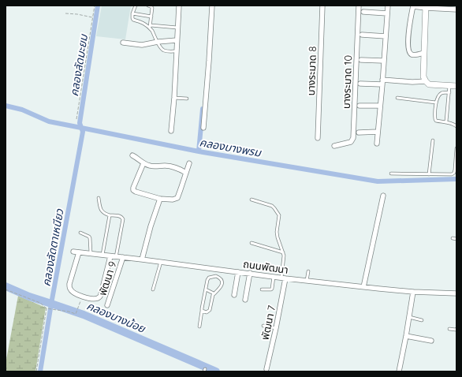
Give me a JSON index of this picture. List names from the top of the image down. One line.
{"streets":{"street":["บางระมาด 8","บางระมาด 10","ถนนพัฒนา","พัฒนา 9","พัฒนา 7"]},"crossings":[["ถนนพัฒนา","พัฒนา 9"],["ถนนพัฒนา","พัฒนา 7"]],"water":["คลองลัดมะยม","คลองบางพรม","คลองลัดตาเหนียว","คลองบางน้อย"]}
